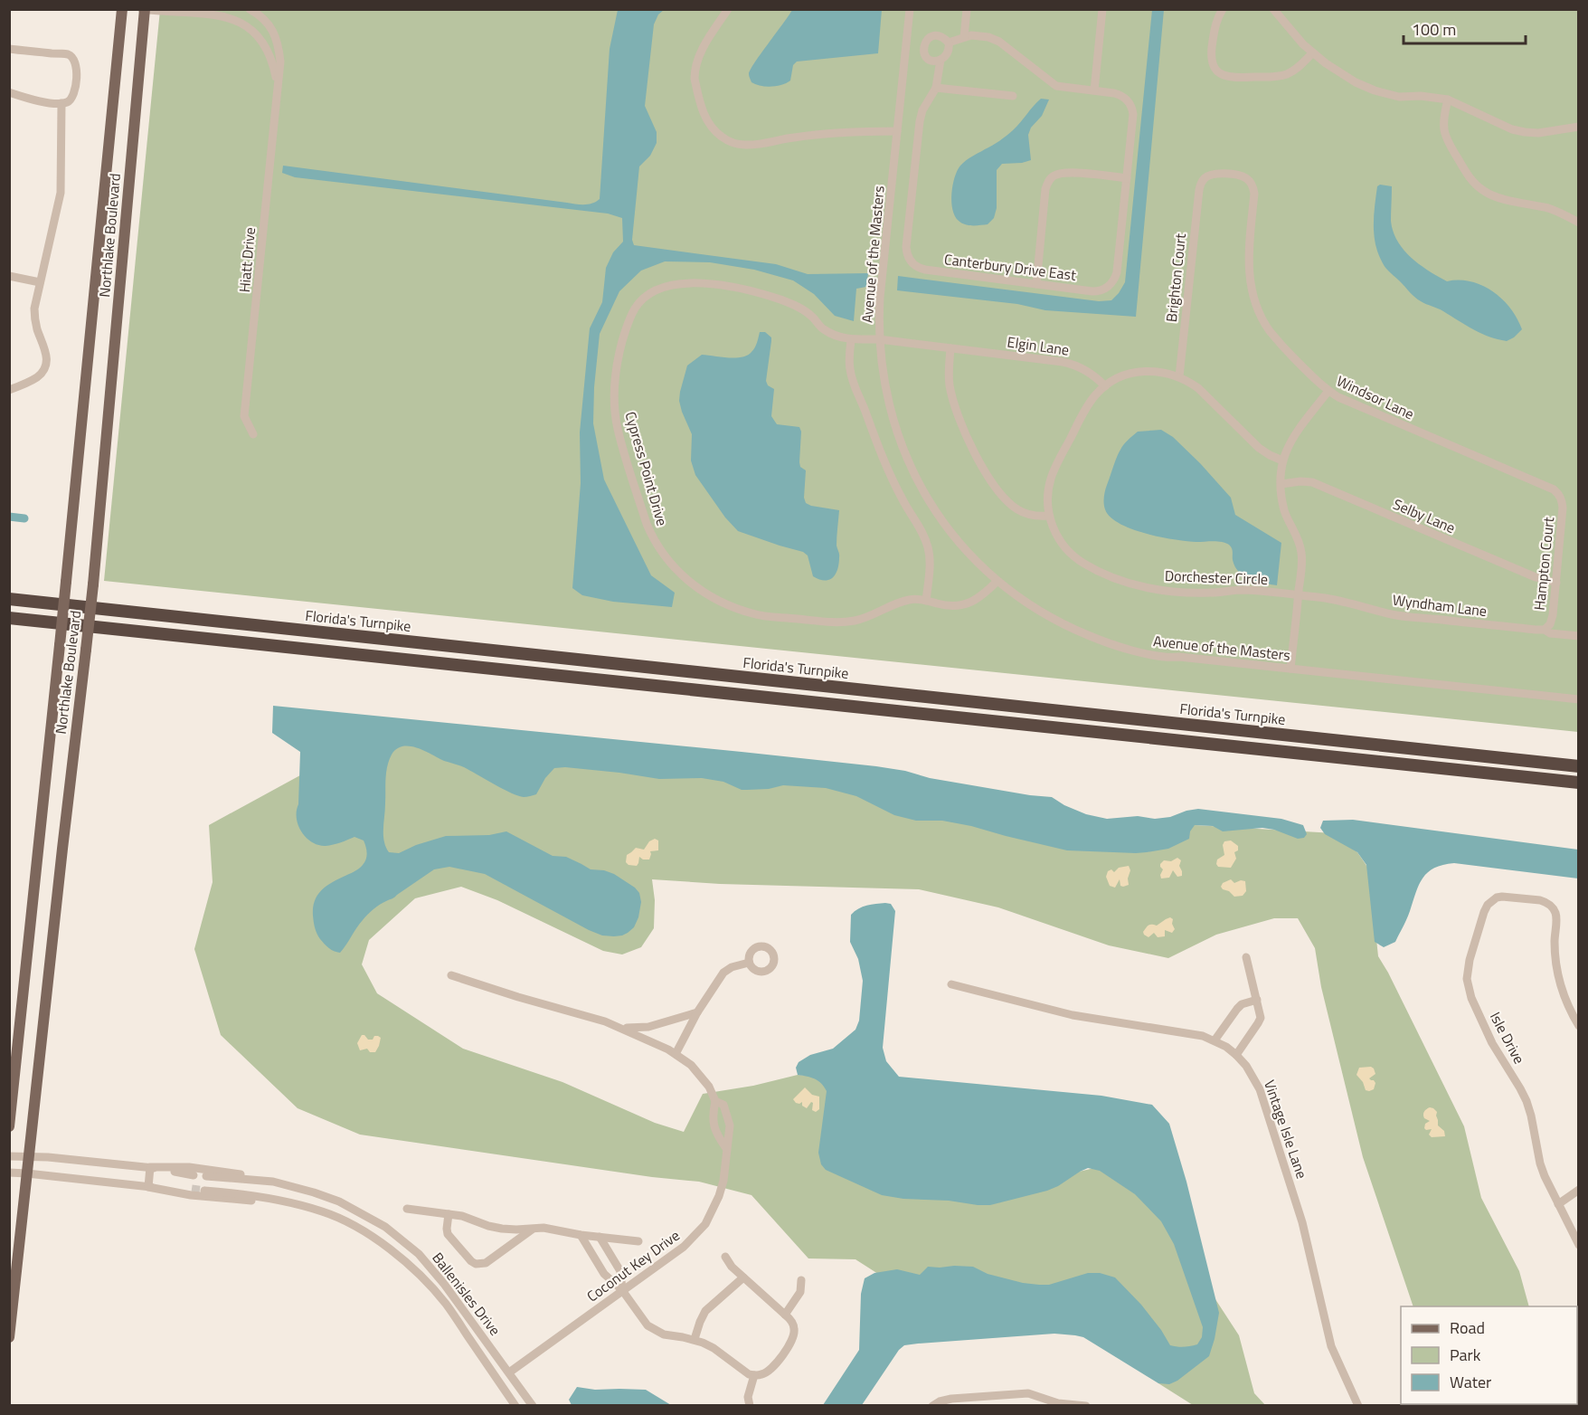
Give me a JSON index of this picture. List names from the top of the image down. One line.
{"streets":{"highway":["Florida's Turnpike"],"main road":["Northlake Boulevard"],"street":["Avenue of the Masters","Hiatt Drive","Canterbury Drive East","Brighton Court","Elgin Lane","Windsor Lane","Cypress Point Drive","Selby Lane","Hampton Court","Dorchester Circle","Wyndham Lane","Isle Drive","Vintage Isle Lane","Coconut Key Drive","Ballenisles Drive"]},"crossings":[["Northlake Boulevard","Hiatt Drive"],["Avenue of the Masters","Elgin Lane"],["Avenue of the Masters","Cypress Point Drive"],["Brighton Court","Windsor Lane"],["Elgin Lane","Cypress Point Drive"],["Elgin Lane","Dorchester Circle"],["Windsor Lane","Hampton Court"],["Selby Lane","Hampton Court"],["Hampton Court","Wyndham Lane"],["Dorchester Circle","Wyndham Lane"],["Coconut Key Drive","Ballenisles Drive"]],"legend":["Road","Park","Water"],"scale_bar":"100 m"}
